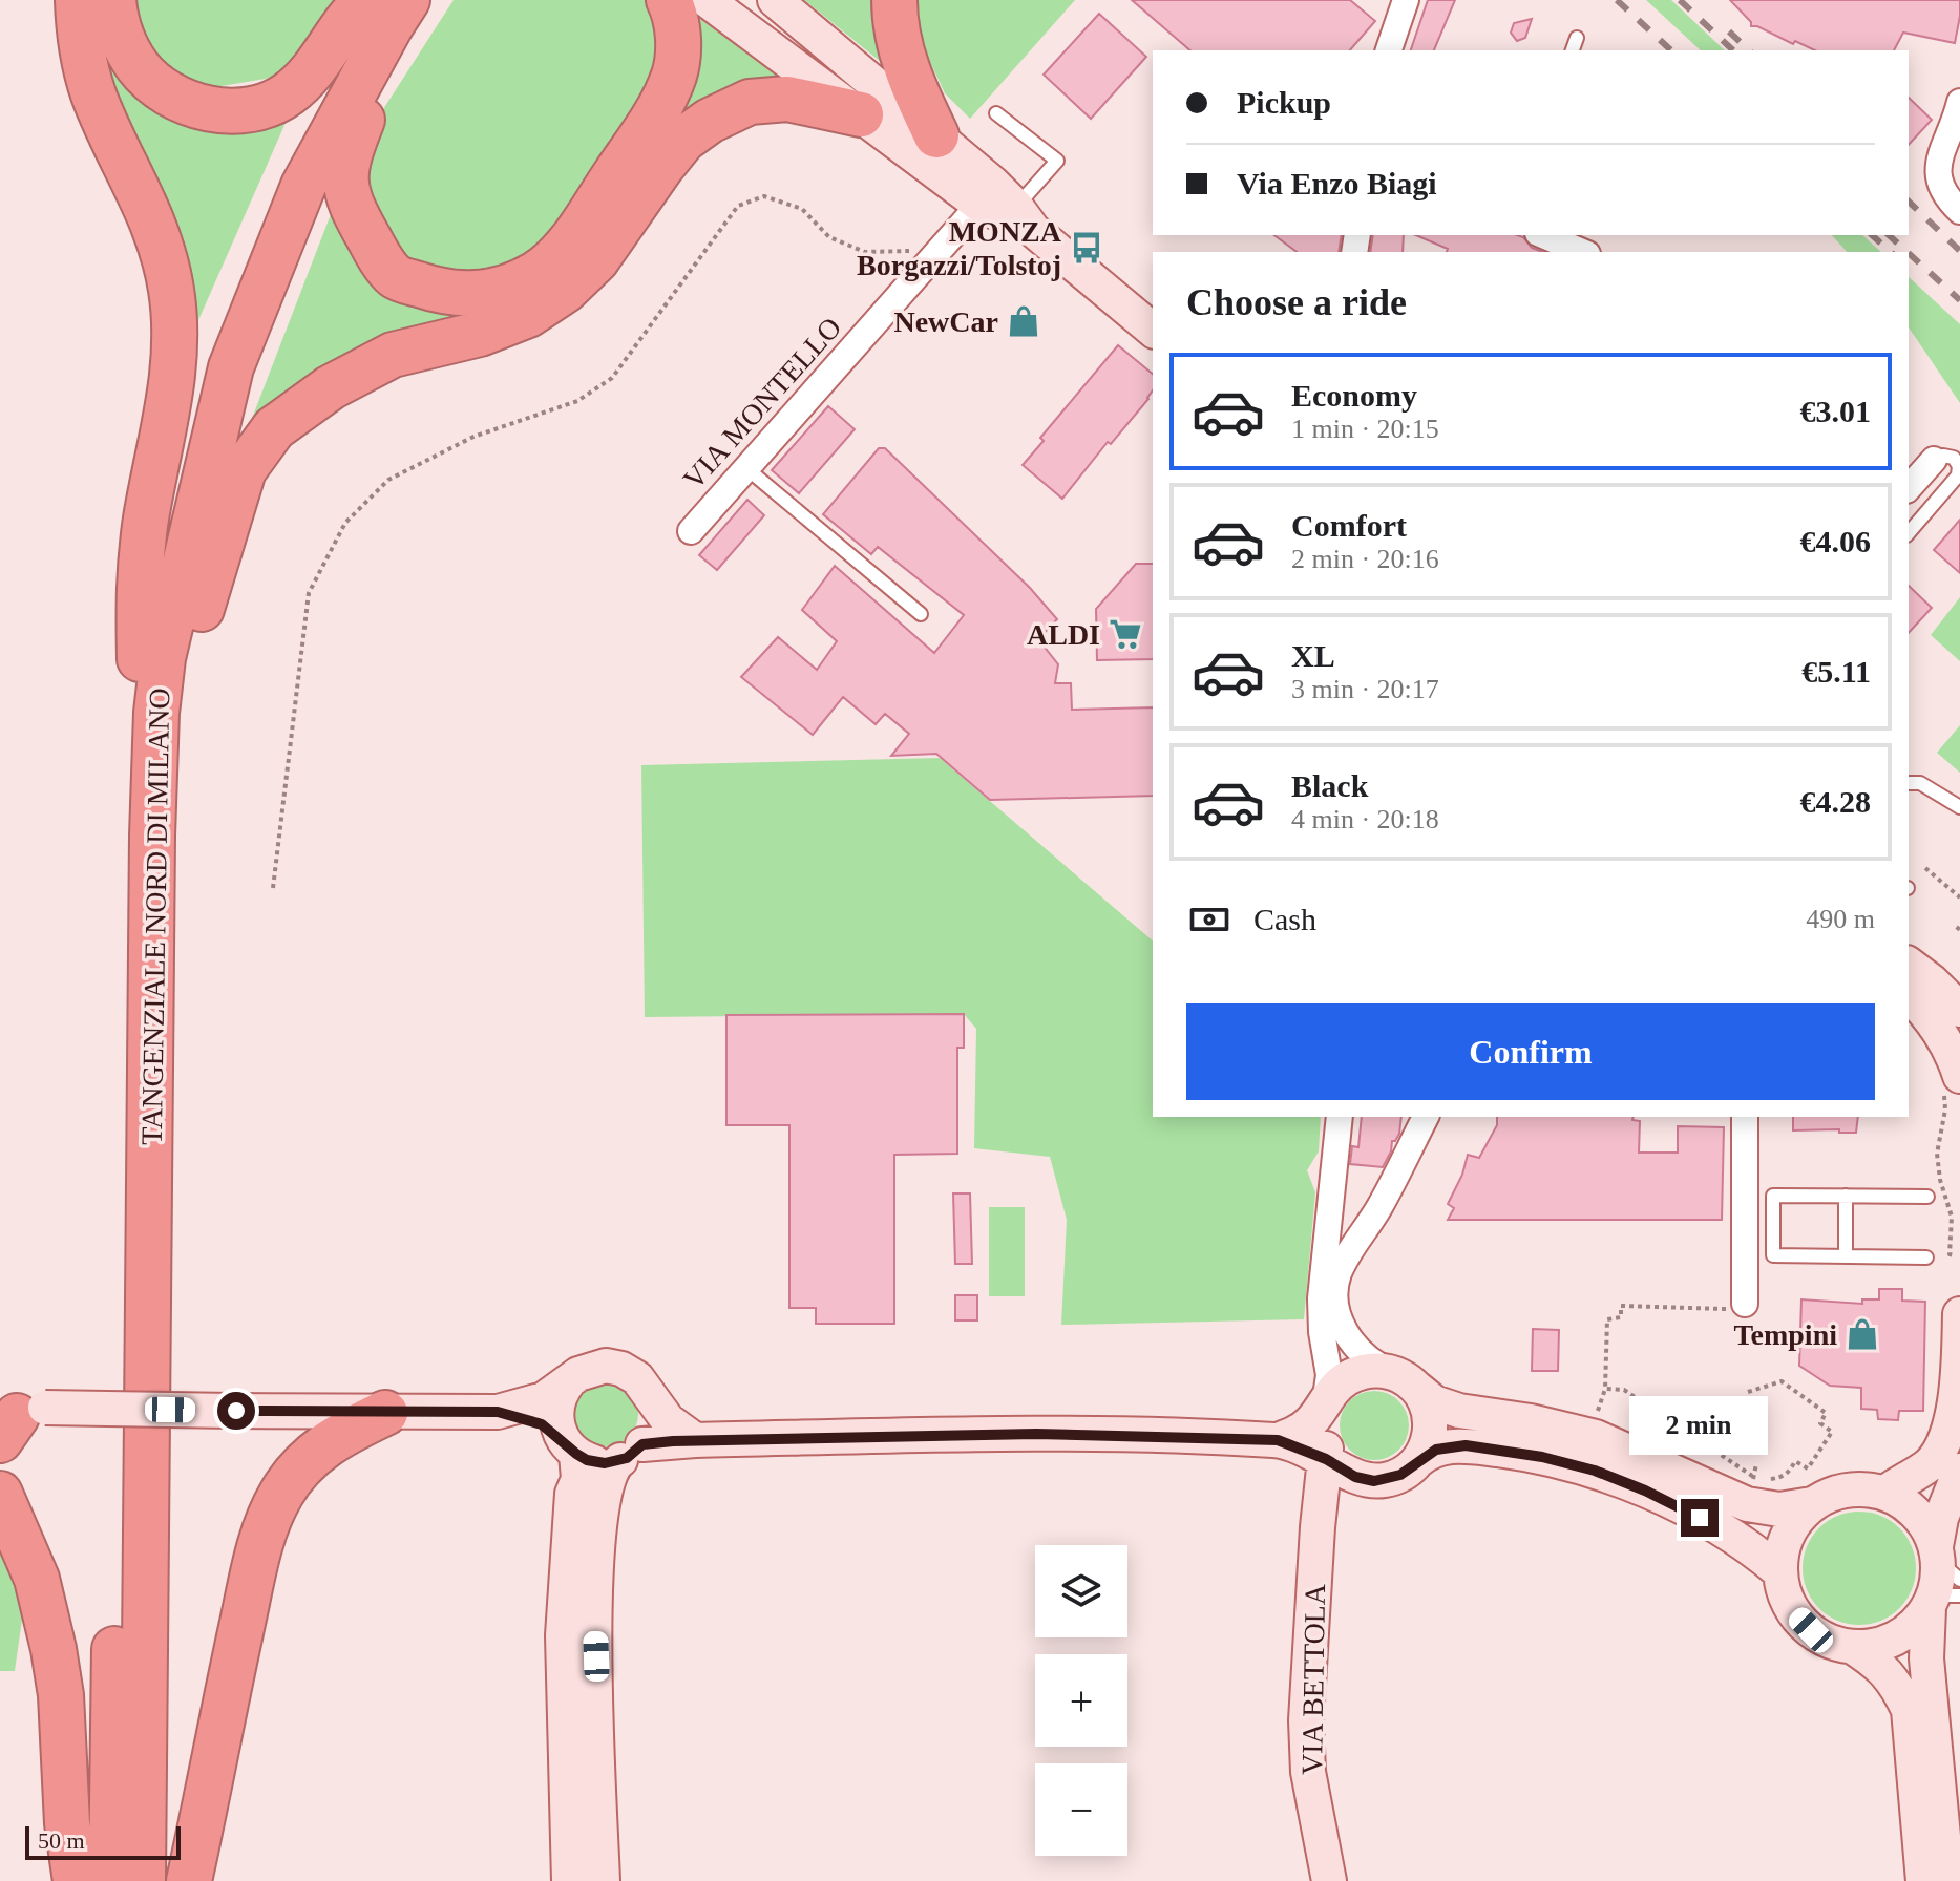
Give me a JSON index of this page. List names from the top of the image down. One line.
{"streets":{"highway":["TANGENZIALE NORD DI MILANO"],"street":["VIA MONTELLO","VIA BETTOLA"]},"places":{"bus stop":["MONZA Borgazzi/Tolstoj"],"shop":["NewCar","Tempini"],"supermarket":["ALDI"]},"scale_bar":"50 m","page":{"banner":["Pickup","Via Enzo Biagi"],"heading":"Choose a ride","list":[{"name":"Economy","note":"1 min · 20:15","value":"€3.01"},{"name":"Comfort","note":"2 min · 20:16","value":"€4.06"},{"name":"XL","note":"3 min · 20:17","value":"€5.11"},{"name":"Black","note":"4 min · 20:18","value":"€4.28"}],"pay":["Cash","490 m"],"buttons":"Confirm","bubble":"2 min","map_buttons":["+","−"],"scale":"50 m"}}
